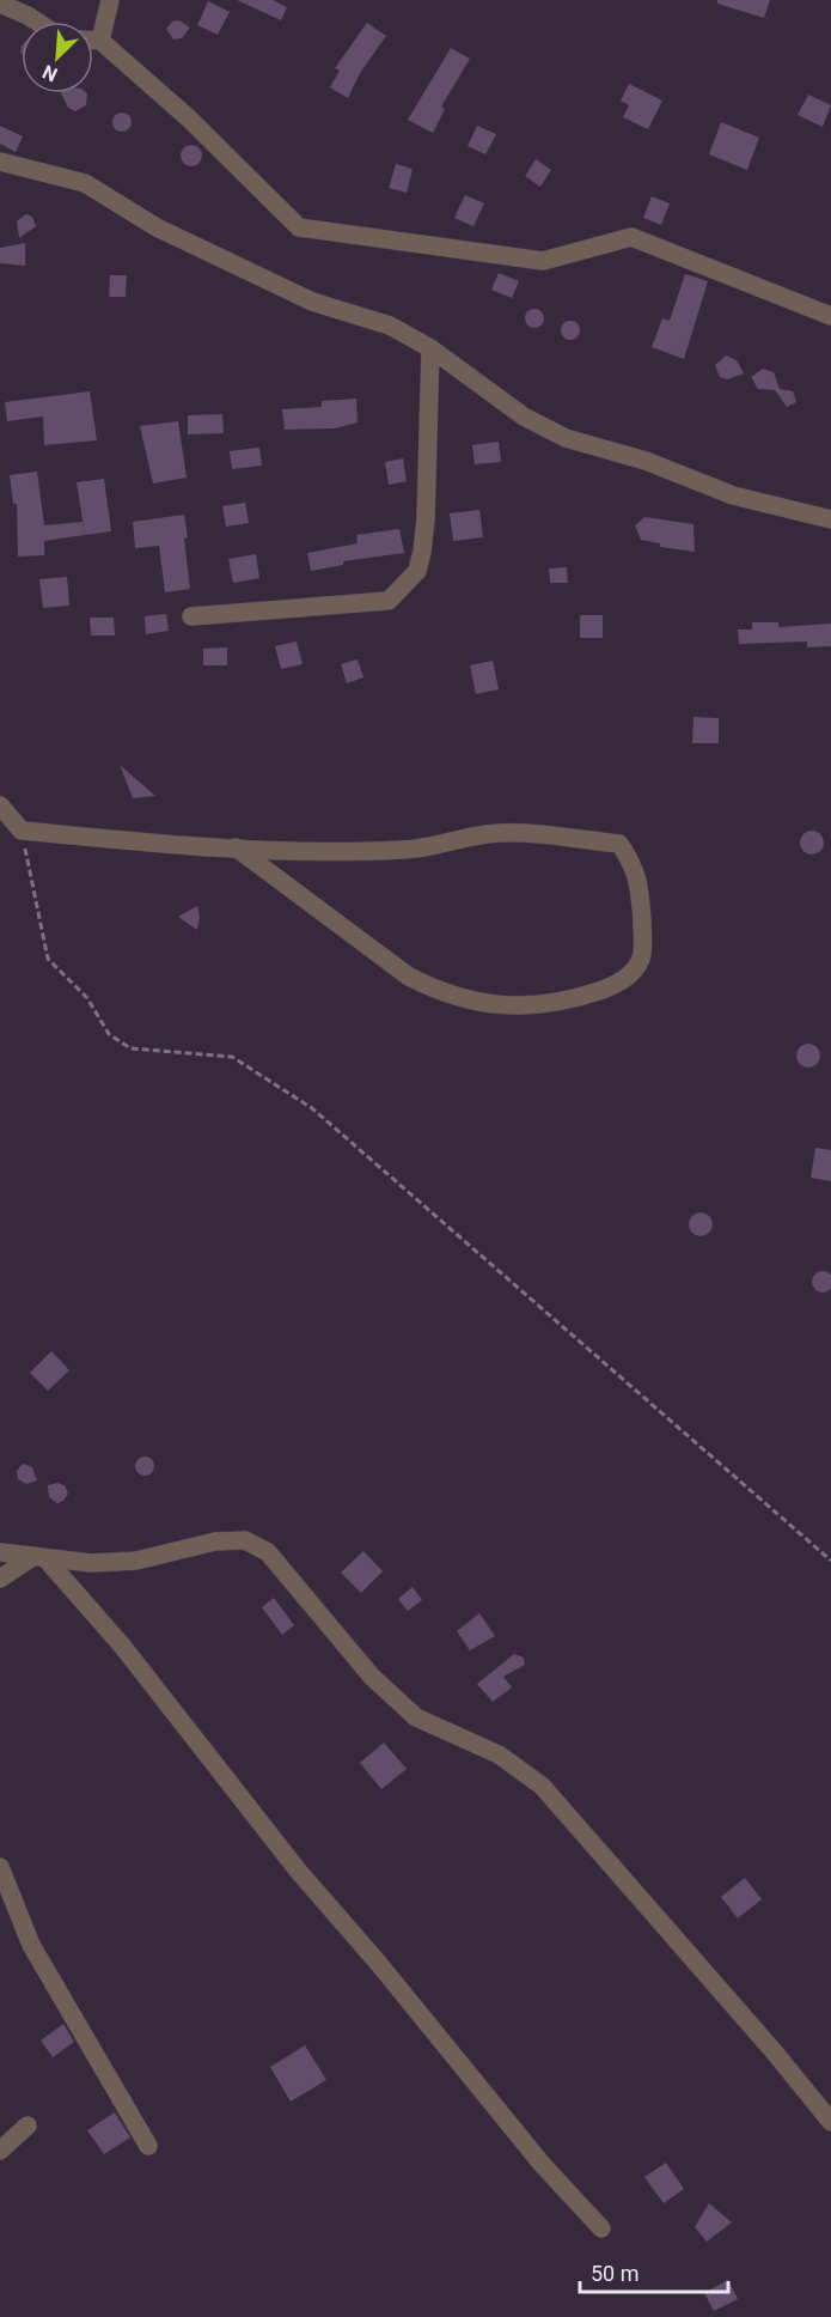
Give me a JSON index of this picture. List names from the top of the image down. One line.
{"scale_bar":"50 m","north":"bottom left"}
